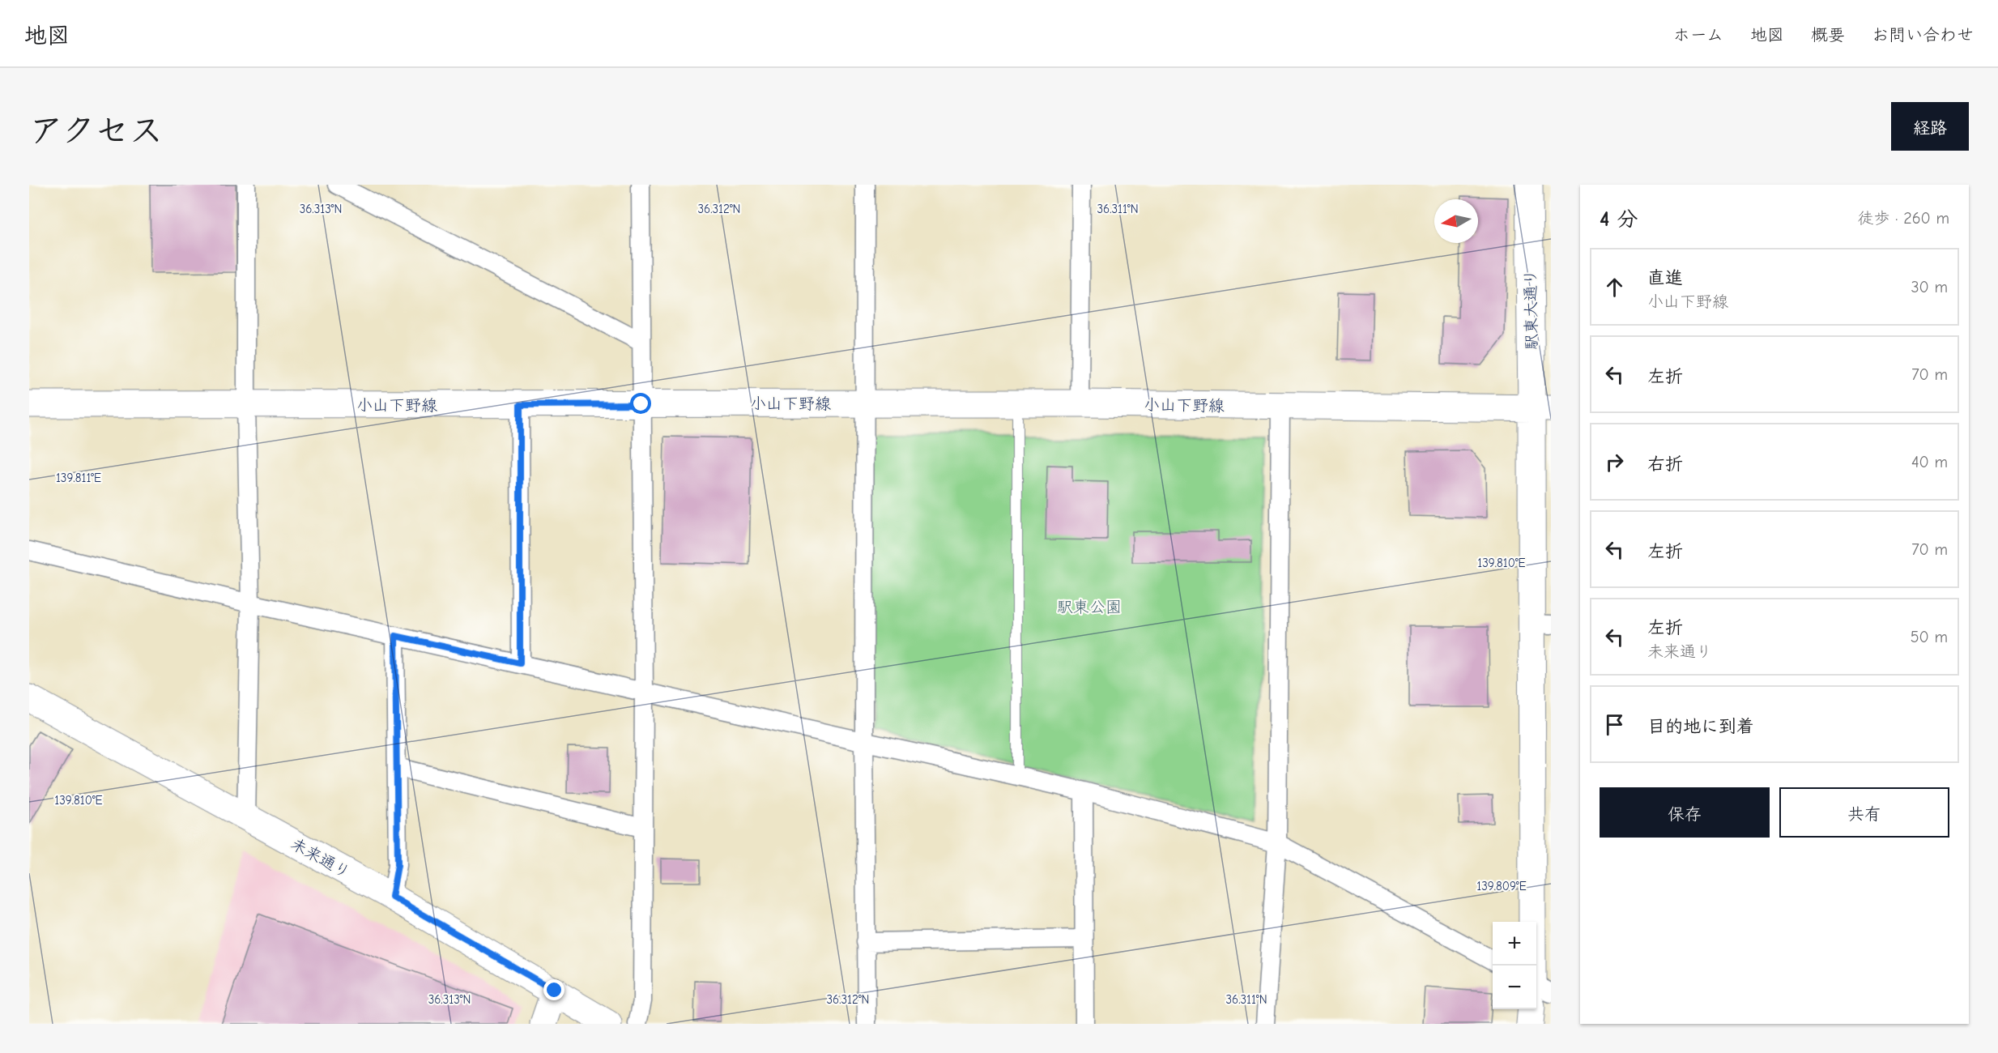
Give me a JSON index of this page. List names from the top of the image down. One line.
{"streets":{"street":["駅東大通り","小山下野線","未来通り"]},"crossings":[["駅東大通り","小山下野線"]],"parks":["駅東公園"],"north":"left","page":{"header":"地図","nav":["ホーム","地図","概要","お問い合わせ"],"title":"アクセス","buttons":["経路",["保存","共有"]],"heading":["4 分","徒歩 · 260 m"],"list":[["直進","小山下野線","30 m"],["左折","70 m"],["右折","40 m"],["左折","70 m"],["左折","未来通り","50 m"],"目的地に到着"],"map_buttons":["+","−"]},"coordinates":["36.313°N","36.312°N","36.311°N","139.811°E","139.810°E","139.809°E"]}
